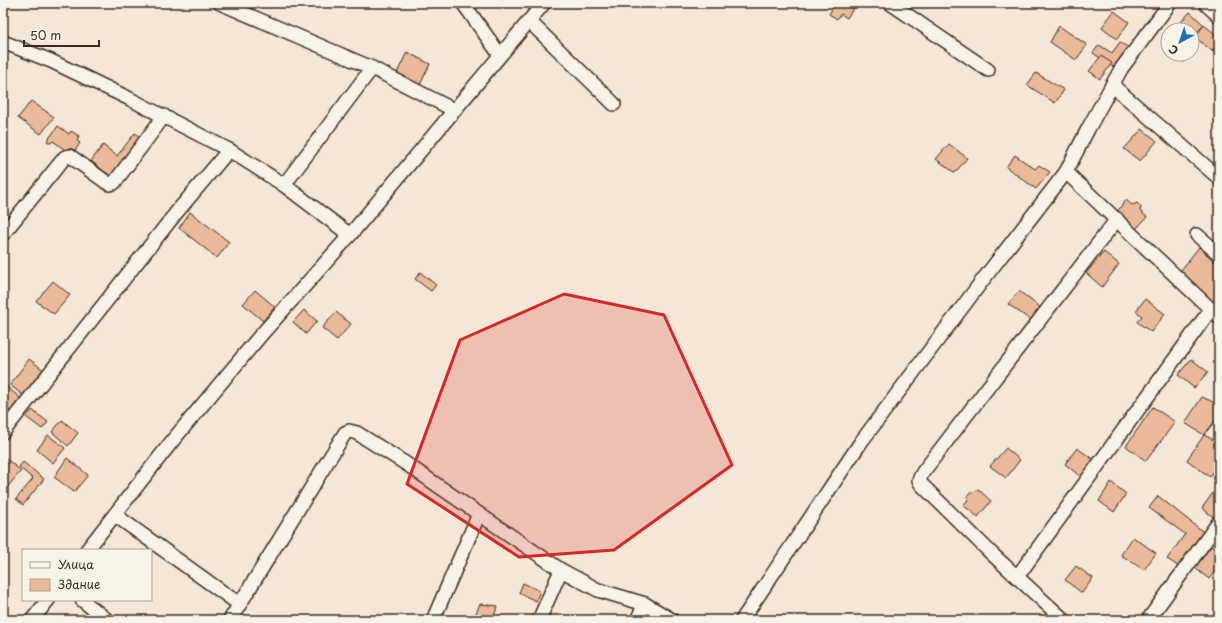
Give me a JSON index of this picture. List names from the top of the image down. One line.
{"legend":["Улица","Здание"],"scale_bar":"50 m","north":"bottom left"}
